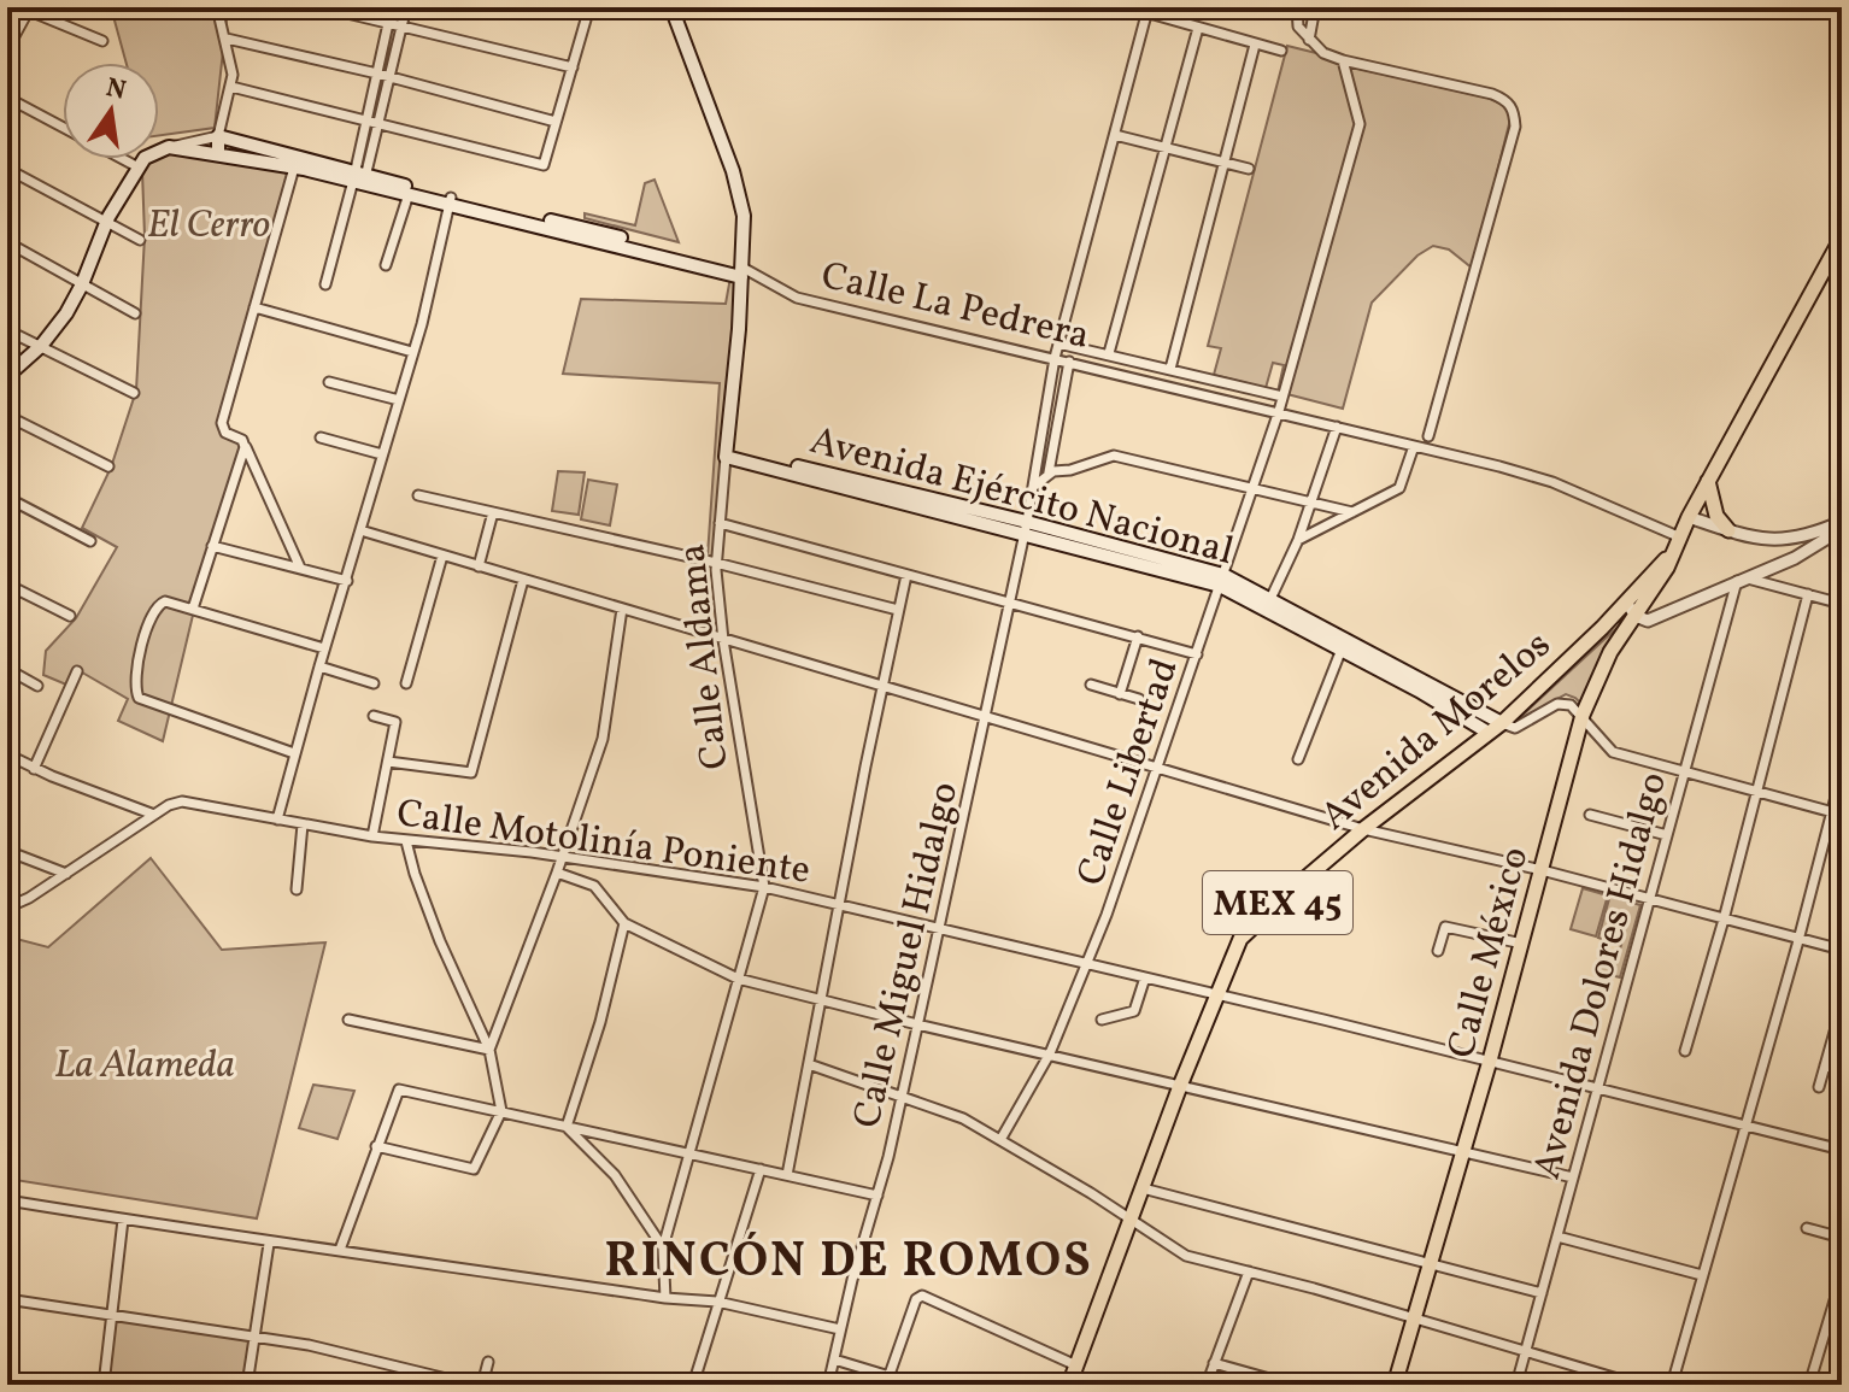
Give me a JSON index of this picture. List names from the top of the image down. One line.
{"streets":{"main road":["Calle La Pedrera","Avenida Ejército Nacional","Calle Aldama","Avenida Morelos","MEX 45","Calle México"],"street":["Calle Libertad","Calle Motolinía Poniente","Calle Miguel Hidalgo","Avenida Dolores Hidalgo"]},"crossings":[["Calle La Pedrera","Calle Aldama"],["Calle La Pedrera","Avenida Morelos"],["Calle La Pedrera","Calle Libertad"],["Calle La Pedrera","MEX 45"],["Calle La Pedrera","Calle México"],["Avenida Ejército Nacional","Calle Aldama"],["Avenida Ejército Nacional","Avenida Morelos"],["Avenida Ejército Nacional","Calle Libertad"],["Avenida Ejército Nacional","Calle Miguel Hidalgo"],["Calle Aldama","Calle Motolinía Poniente"],["Avenida Morelos","Calle Motolinía Poniente"],["Avenida Morelos","MEX 45"],["Avenida Morelos","Calle México"],["Calle Libertad","Calle Motolinía Poniente"],["Calle Motolinía Poniente","Calle México"],["Calle Motolinía Poniente","Calle Miguel Hidalgo"],["Calle Motolinía Poniente","Avenida Dolores Hidalgo"],["MEX 45","Calle México"]],"districts":["RINCÓN DE ROMOS"],"parks":["El Cerro","La Alameda"],"north":"top"}
